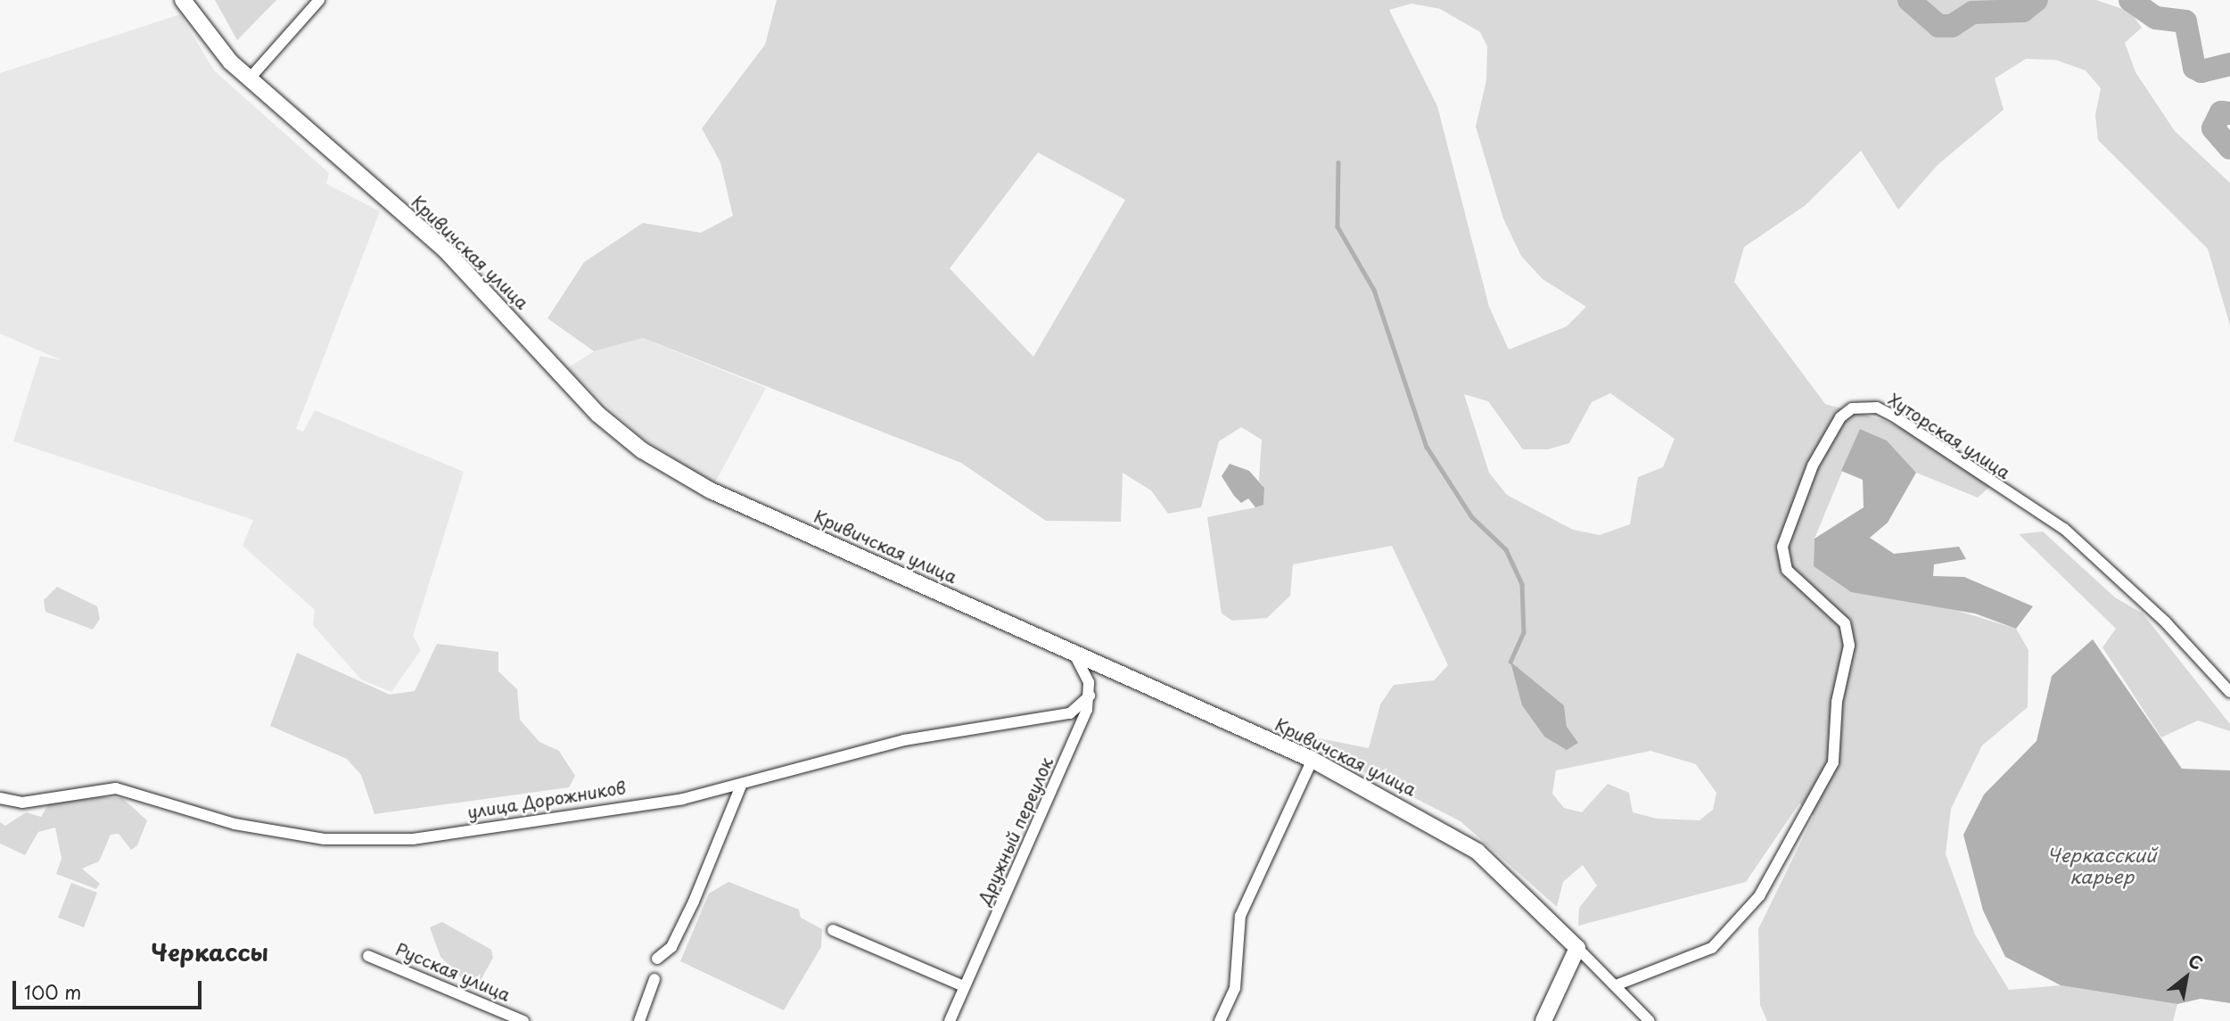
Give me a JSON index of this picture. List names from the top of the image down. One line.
{"streets":{"street":["Кривичская улица","Хуторская улица","улица Дорожников","Дружный переулок","Русская улица"]},"crossings":[["Кривичская улица","Хуторская улица"],["улица Дорожников","Дружный переулок"]],"districts":["Черкассы"],"water":["Черкасский карьер"],"scale_bar":"100 m","north":"top right"}
